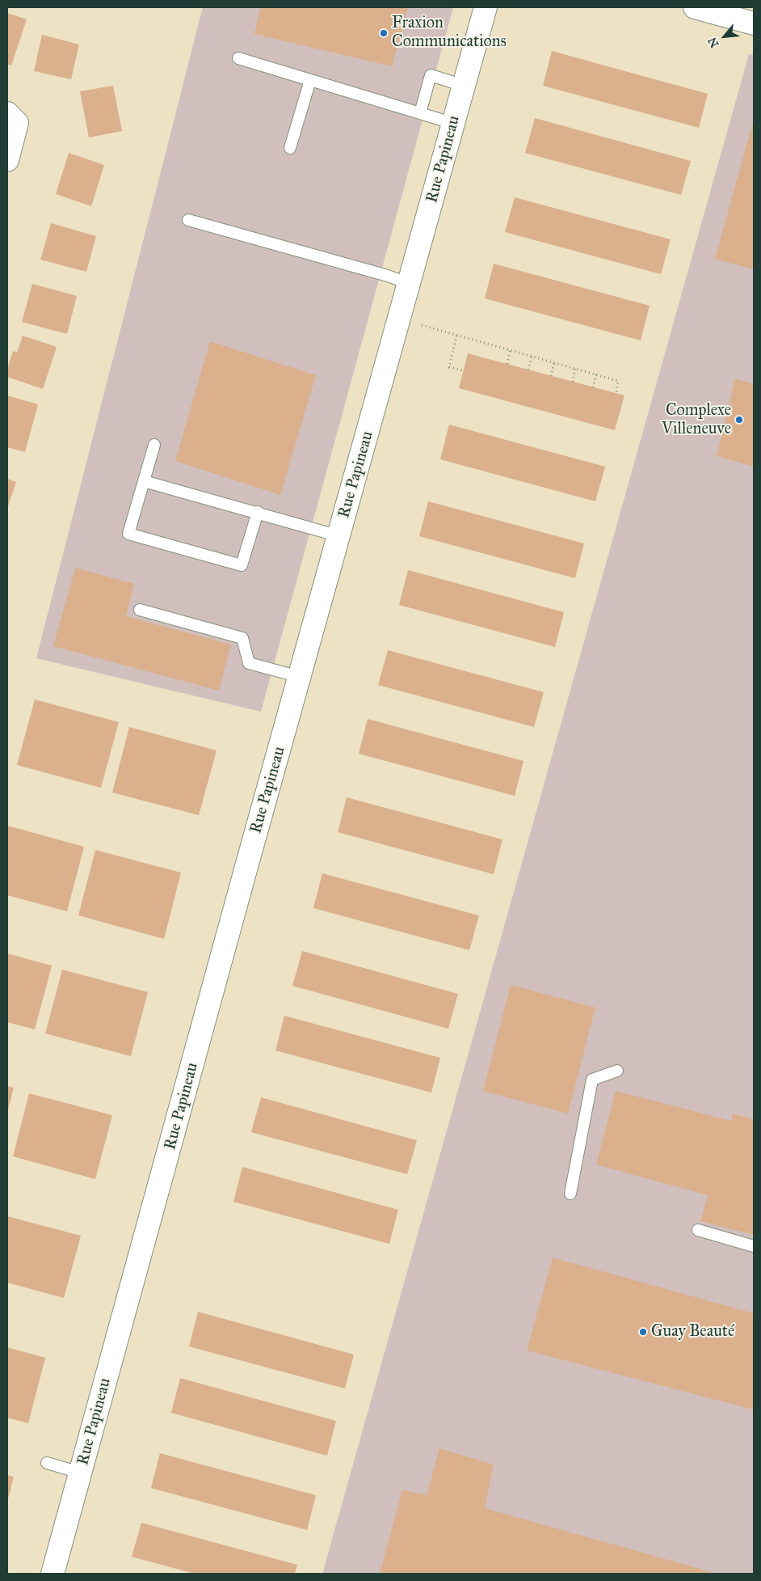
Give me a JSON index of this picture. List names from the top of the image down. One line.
{"streets":{"street":["Rue Papineau"]},"places":["Fraxion Communications","Complexe Villeneuve","Guay Beauté"],"north":"bottom left"}
